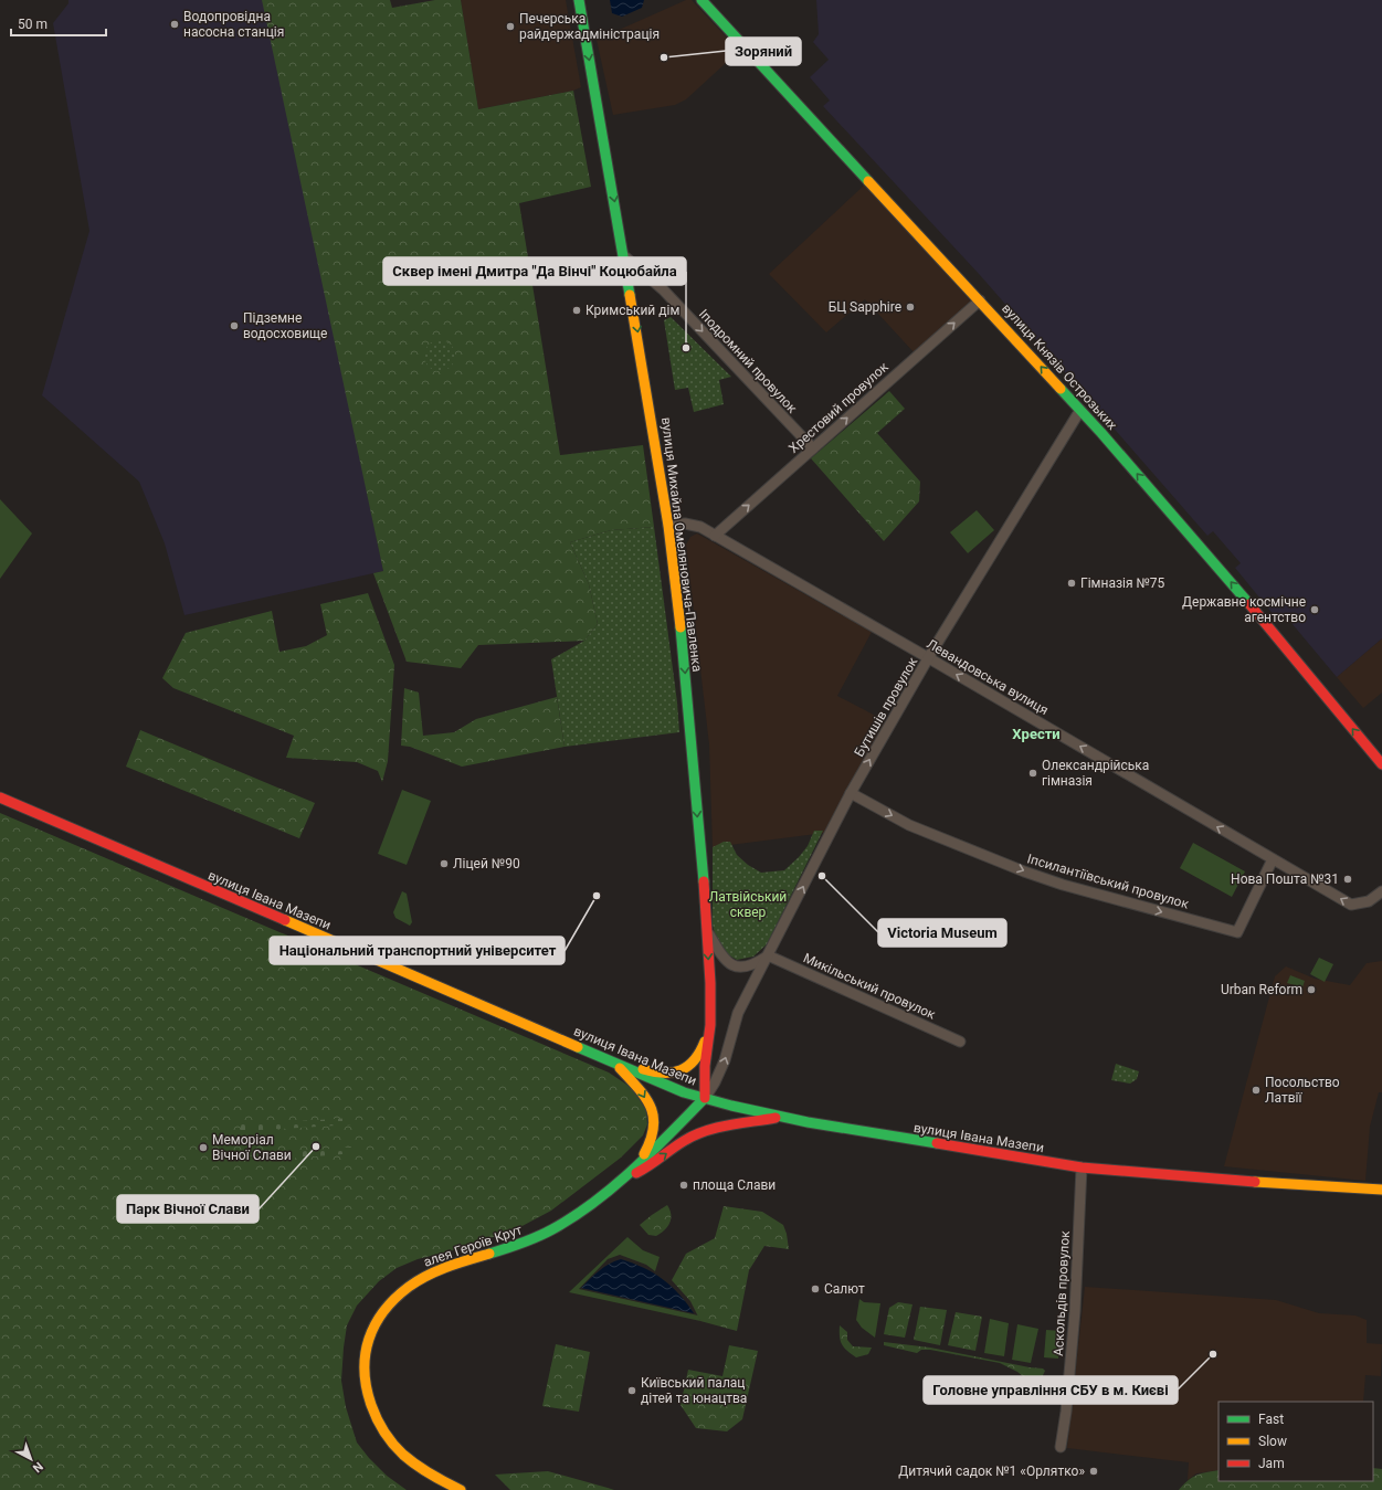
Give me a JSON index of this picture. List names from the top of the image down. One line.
{"streets":{"main road":["вулиця Князів Острозьких","вулиця Михайла Омеляновича-Павленка","вулиця Івана Мазепи","алея Героїв Крут"],"street":["Іподромний провулок","Хрестовий провулок","Левандовська вулиця","Бутишів провулок","Іпсилантіївський провулок","Микільський провулок","Аскольдів провулок"]},"crossings":[["Іподромний провулок","Хрестовий провулок"],["Іподромний провулок","вулиця Михайла Омеляновича-Павленка"],["вулиця Князів Острозьких","Хрестовий провулок"],["вулиця Князів Острозьких","Бутишів провулок"],["Хрестовий провулок","Левандовська вулиця"],["вулиця Михайла Омеляновича-Павленка","Левандовська вулиця"],["вулиця Михайла Омеляновича-Павленка","Бутишів провулок"],["вулиця Михайла Омеляновича-Павленка","вулиця Івана Мазепи"],["вулиця Михайла Омеляновича-Павленка","алея Героїв Крут"],["Левандовська вулиця","Бутишів провулок"],["Левандовська вулиця","Іпсилантіївський провулок"],["Бутишів провулок","Іпсилантіївський провулок"],["Бутишів провулок","вулиця Івана Мазепи"],["Бутишів провулок","Микільський провулок"],["Бутишів провулок","алея Героїв Крут"],["вулиця Івана Мазепи","алея Героїв Крут"],["вулиця Івана Мазепи","Аскольдів провулок"]],"one_way":["Іподромний провулок","вулиця Князів Острозьких","Хрестовий провулок","вулиця Михайла Омеляновича-Павленка","Левандовська вулиця","Бутишів провулок","Іпсилантіївський провулок"],"districts":["Хрести"],"parks":["Латвійський сквер"],"places":["Водопровідна насосна станція","Печерська райдержадміністрація","Зоряний","БЦ Sapphire","Кримський дім","Підземне водосховище","Сквер імені Дмитра \"Да Вінчі\" Коцюбайла","Гімназія №75","Державне космічне агентство","Олександрійська гімназія","Ліцей №90","Victoria Museum","Нова Пошта №31","Національний транспортний університет","Urban Reform","Посольство Латвії","Парк Вічної Слави","Меморіал Вічної Слави","площа Слави","Салют","Головне управління СБУ в м. Києві","Київський палац дітей та юнацтва","Дитячий садок №1 «Орлятко»"],"legend":["Fast","Slow","Jam"],"scale_bar":"50 m","north":"bottom right"}
